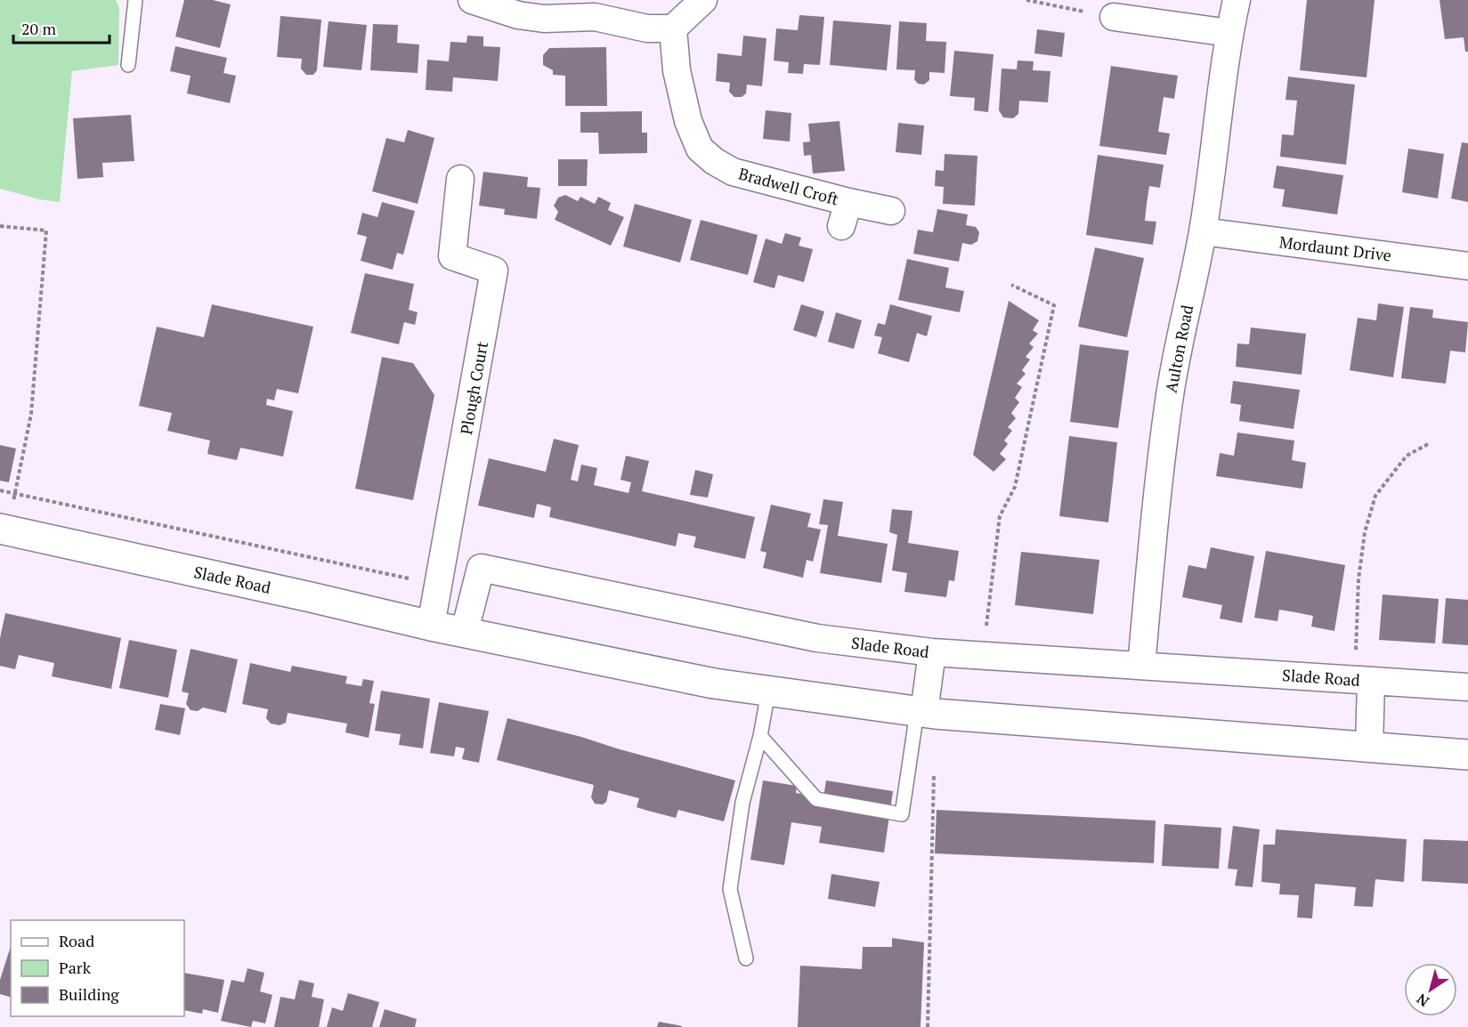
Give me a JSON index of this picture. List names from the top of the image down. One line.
{"streets":{"main road":["Slade Road"],"street":["Bradwell Croft","Mordaunt Drive","Aulton Road","Plough Court"]},"crossings":[["Mordaunt Drive","Aulton Road"],["Aulton Road","Slade Road"],["Plough Court","Slade Road"]],"legend":["Road","Park","Building"],"scale_bar":"20 m","north":"bottom left"}
